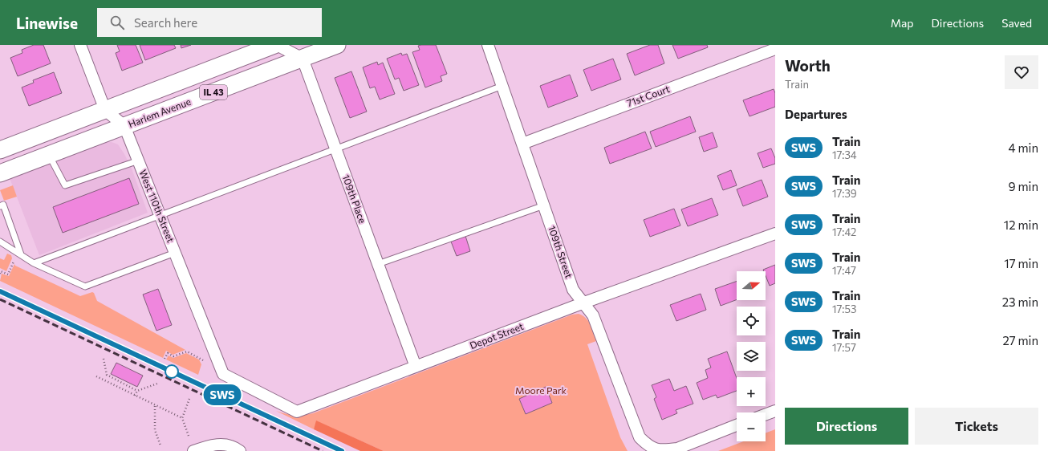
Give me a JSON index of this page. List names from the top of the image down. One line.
{"streets":{"main road":["IL 43","Harlem Avenue"],"street":["71st Court","109th Place","West 110th Street","109th Street","Depot Street"]},"crossings":[["IL 43","West 110th Street"],["71st Court","109th Street"],["Harlem Avenue","109th Place"],["Harlem Avenue","West 110th Street"],["109th Place","Depot Street"],["West 110th Street","Depot Street"],["109th Street","Depot Street"]],"parks":["Moore Park"],"north":"right","page":{"header":"Linewise","search":"Search here","nav":["Map","Directions","Saved"],"on_map":"SWS","heading":[["Worth","Train"],"Departures"],"list":[{"mark":"SWS","name":"Train","note":"17:34","value":"4 min"},{"mark":"SWS","name":"Train","note":"17:39","value":"9 min"},{"mark":"SWS","name":"Train","note":"17:42","value":"12 min"},{"mark":"SWS","name":"Train","note":"17:47","value":"17 min"},{"mark":"SWS","name":"Train","note":"17:53","value":"23 min"},{"mark":"SWS","name":"Train","note":"17:57","value":"27 min"}],"map_buttons":["+","−"],"buttons":["Directions","Tickets"]}}
